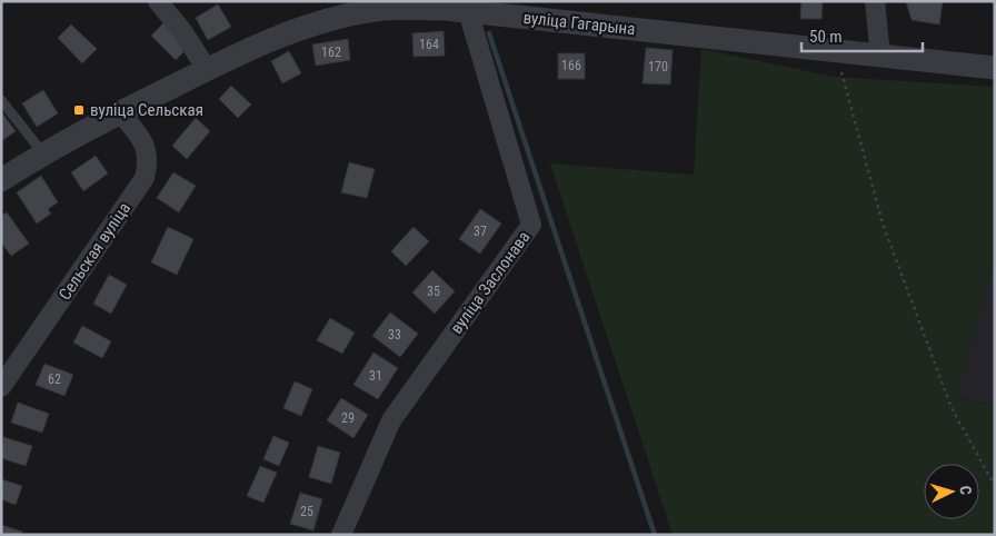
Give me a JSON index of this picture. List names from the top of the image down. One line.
{"streets":{"street":["вуліца Гагарына","Сельская вуліца","вуліца Заслонава"]},"crossings":[["вуліца Гагарына","Сельская вуліца"],["вуліца Гагарына","вуліца Заслонава"]],"places":{"transit":["вуліца Сельская"]},"house_numbers":["164","162","166","170","37","35","33","31","62","29","25"],"scale_bar":"50 m","north":"right"}
